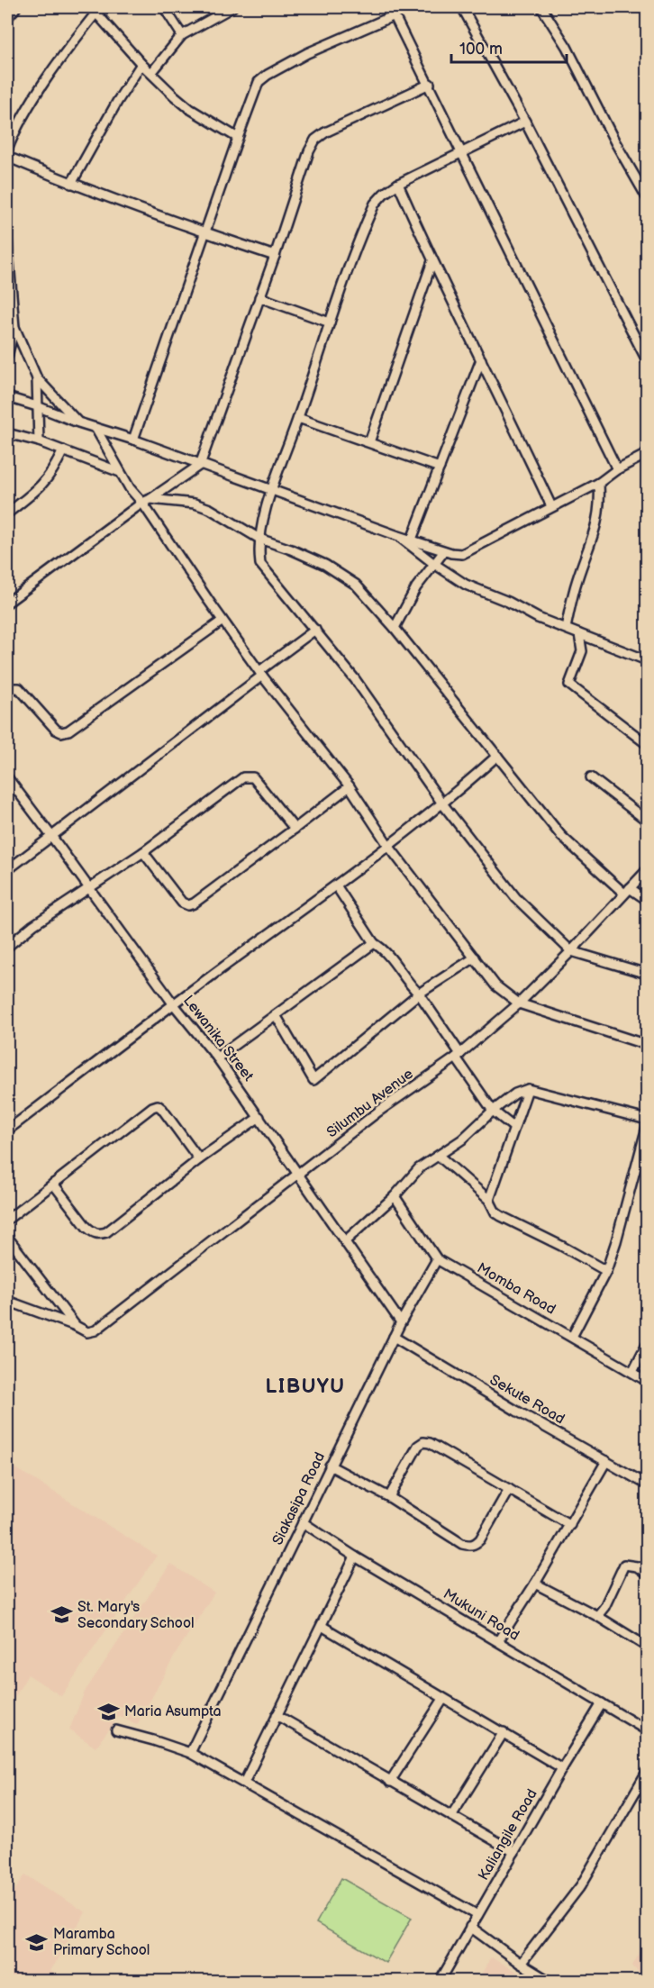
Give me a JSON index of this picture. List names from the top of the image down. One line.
{"streets":{"street":["Lewanika Street","Silumbu Avenue","Momba Road","Sekute Road","Siakasipa Road","Mukuni Road","Kaliangile Road"]},"crossings":[["Lewanika Street","Silumbu Avenue"],["Lewanika Street","Siakasipa Road"],["Momba Road","Siakasipa Road"],["Sekute Road","Siakasipa Road"],["Siakasipa Road","Mukuni Road"],["Mukuni Road","Kaliangile Road"]],"districts":["LIBUYU"],"places":{"school or university":["St. Mary's Secondary School","Maria Asumpta","Maramba Primary School"]},"scale_bar":"100 m"}
